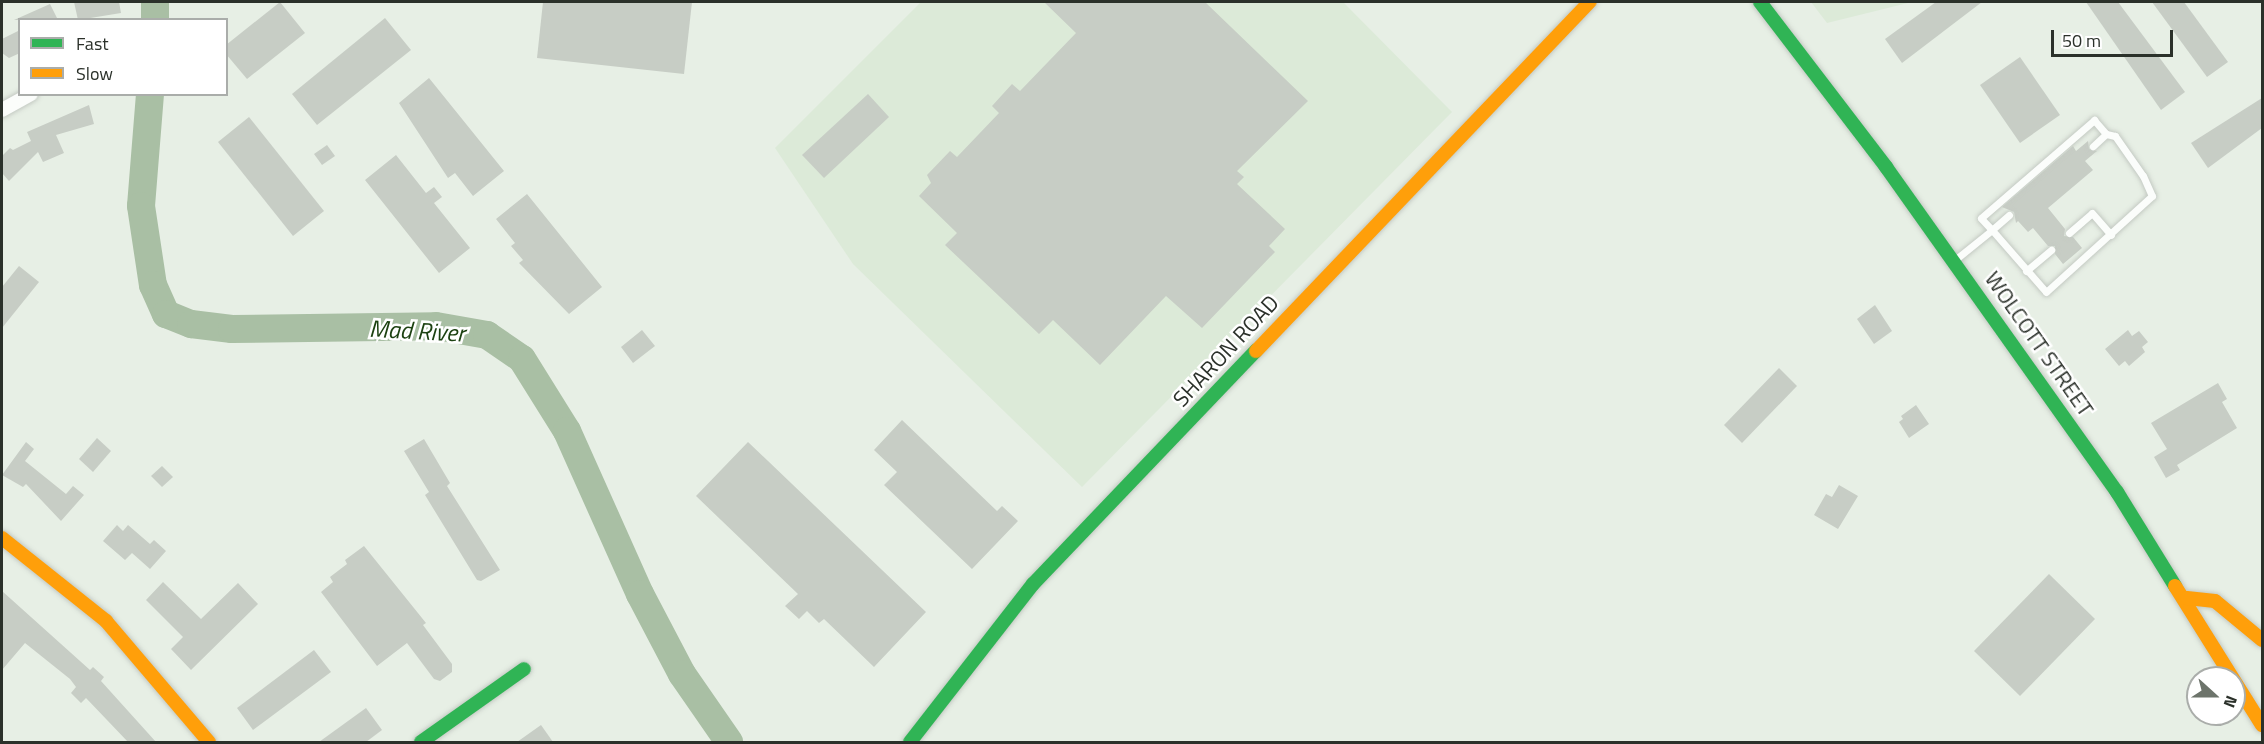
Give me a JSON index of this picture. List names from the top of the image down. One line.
{"streets":{"street":["WOLCOTT STREET","SHARON ROAD"]},"water":["Mad River"],"legend":["Fast","Slow"],"scale_bar":"50 m","north":"right"}
